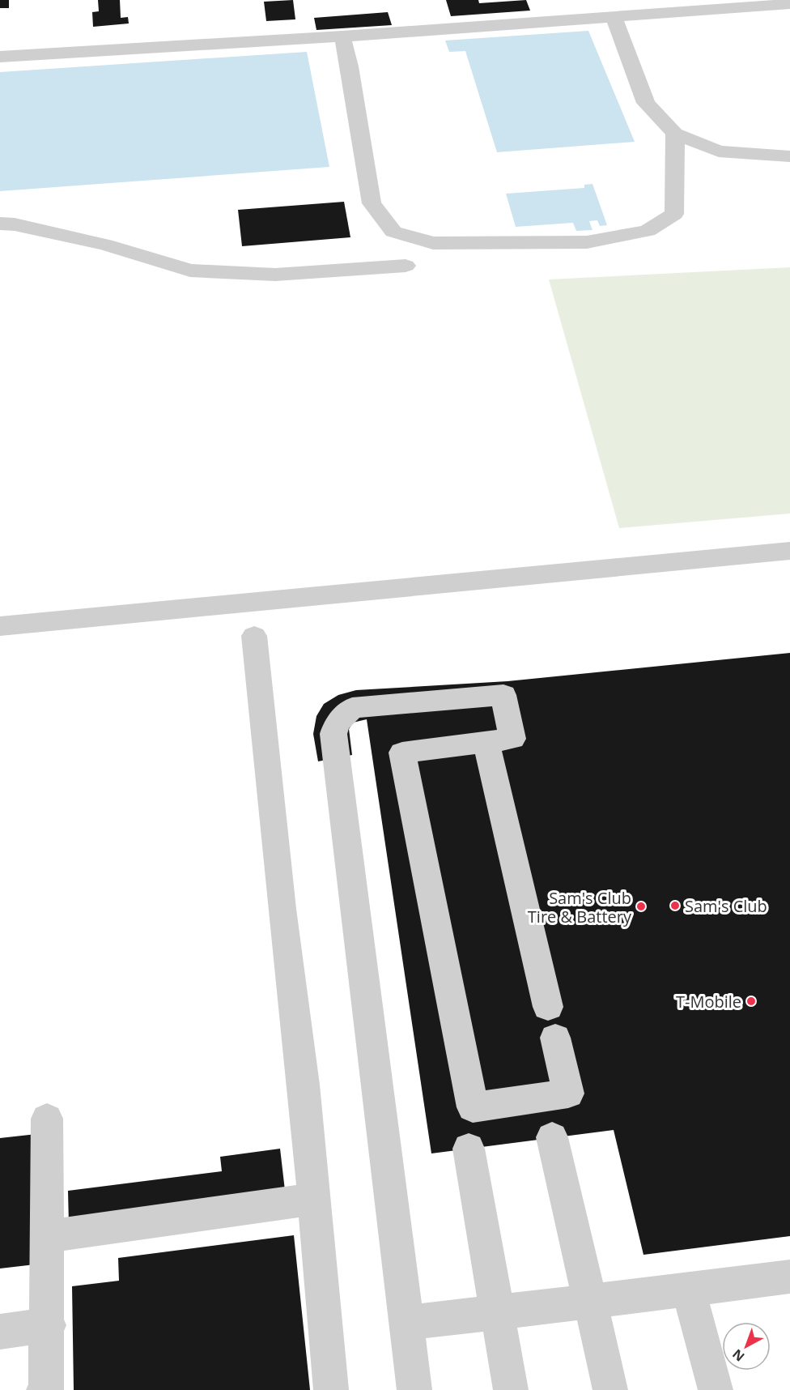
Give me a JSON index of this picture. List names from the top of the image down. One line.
{"places":["Sam's Club","Sam's Club Tire & Battery","T-Mobile"],"north":"bottom left"}
